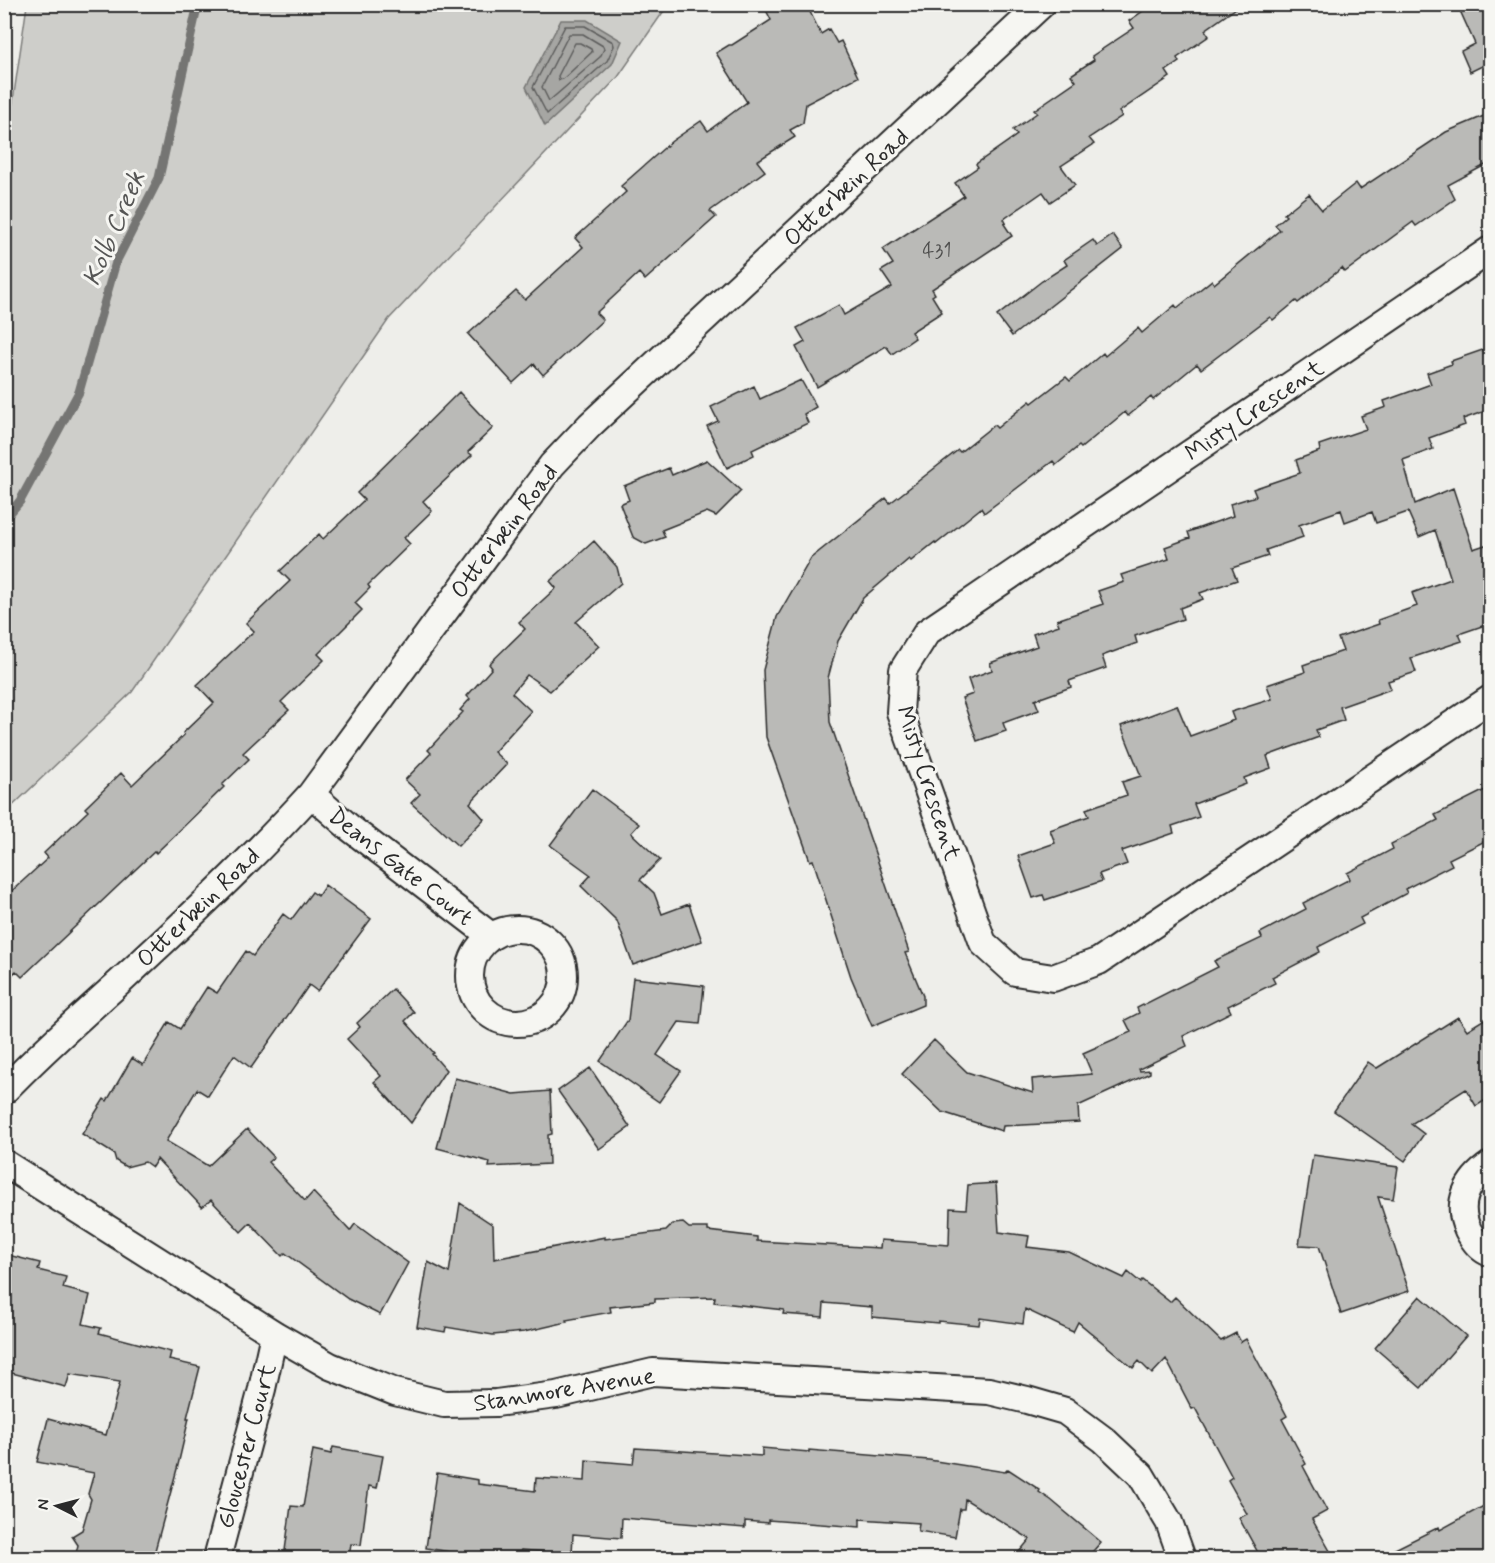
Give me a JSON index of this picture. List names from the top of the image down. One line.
{"streets":{"street":["Otterbein Road","Misty Crescent","Deans Gate Court","Stanmore Avenue","Gloucester Court"]},"crossings":[["Otterbein Road","Deans Gate Court"],["Stanmore Avenue","Gloucester Court"]],"water":["Kolb Creek"],"house_numbers":["431"],"north":"left"}
